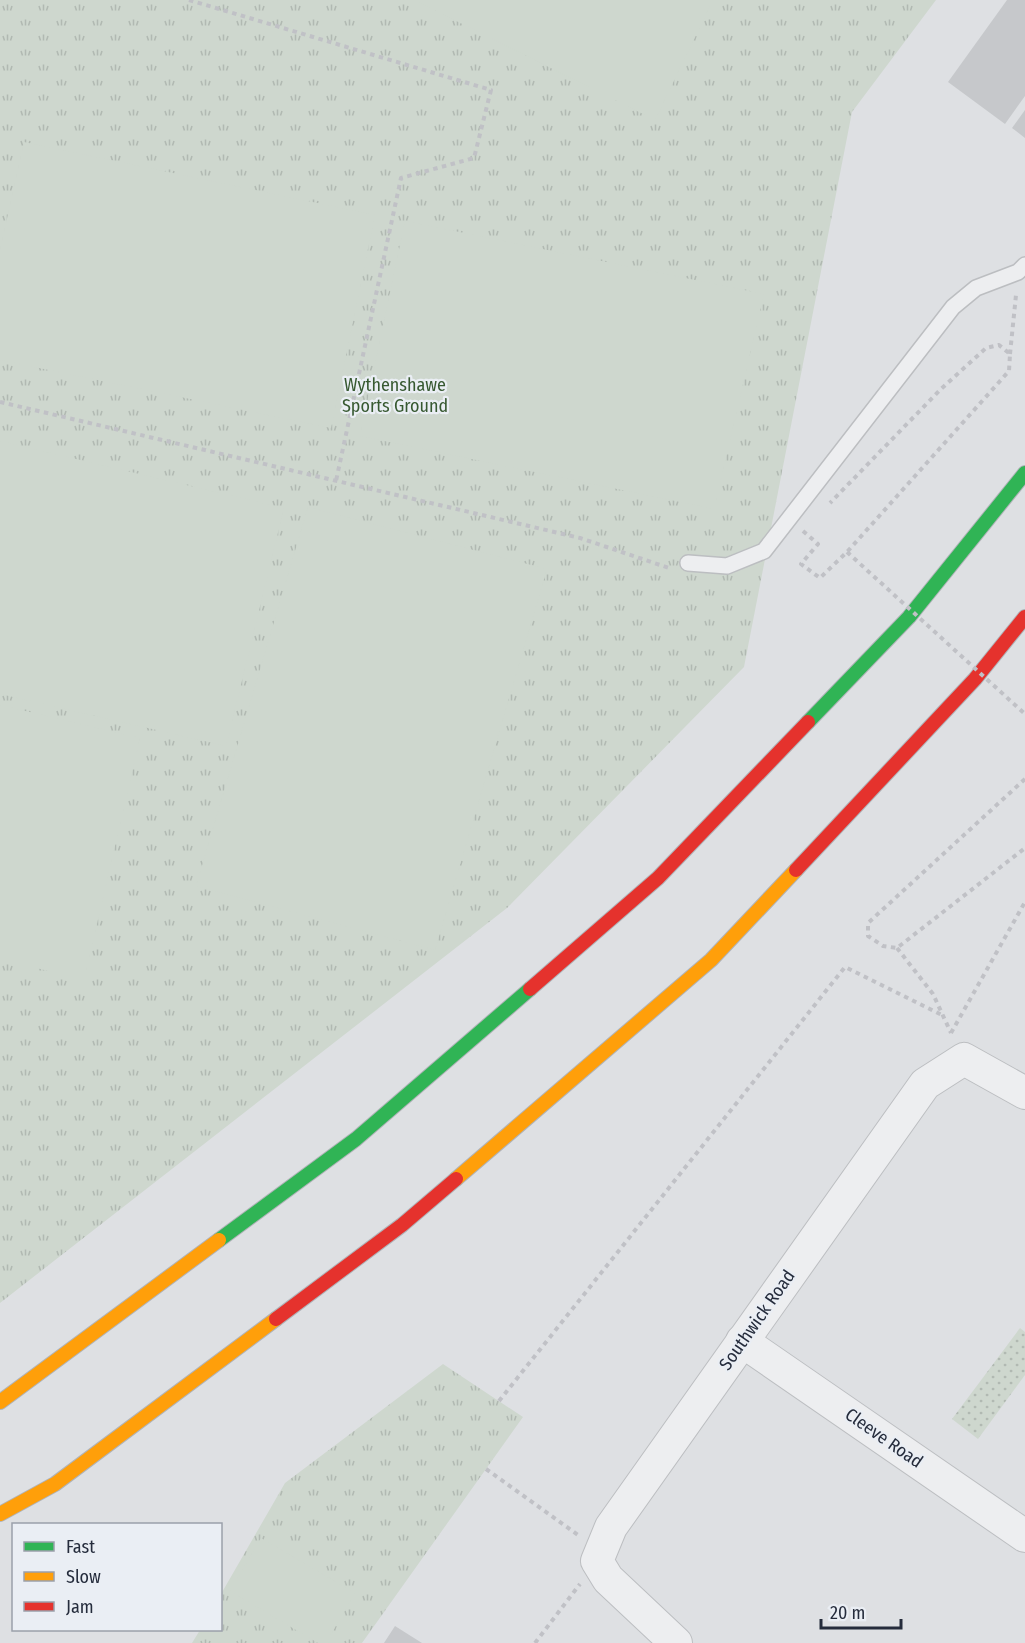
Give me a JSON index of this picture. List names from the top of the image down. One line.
{"streets":{"street":["Southwick Road","Cleeve Road"]},"crossings":[["Southwick Road","Cleeve Road"]],"parks":["Wythenshawe Sports Ground"],"legend":["Fast","Slow","Jam"],"scale_bar":"20 m"}
